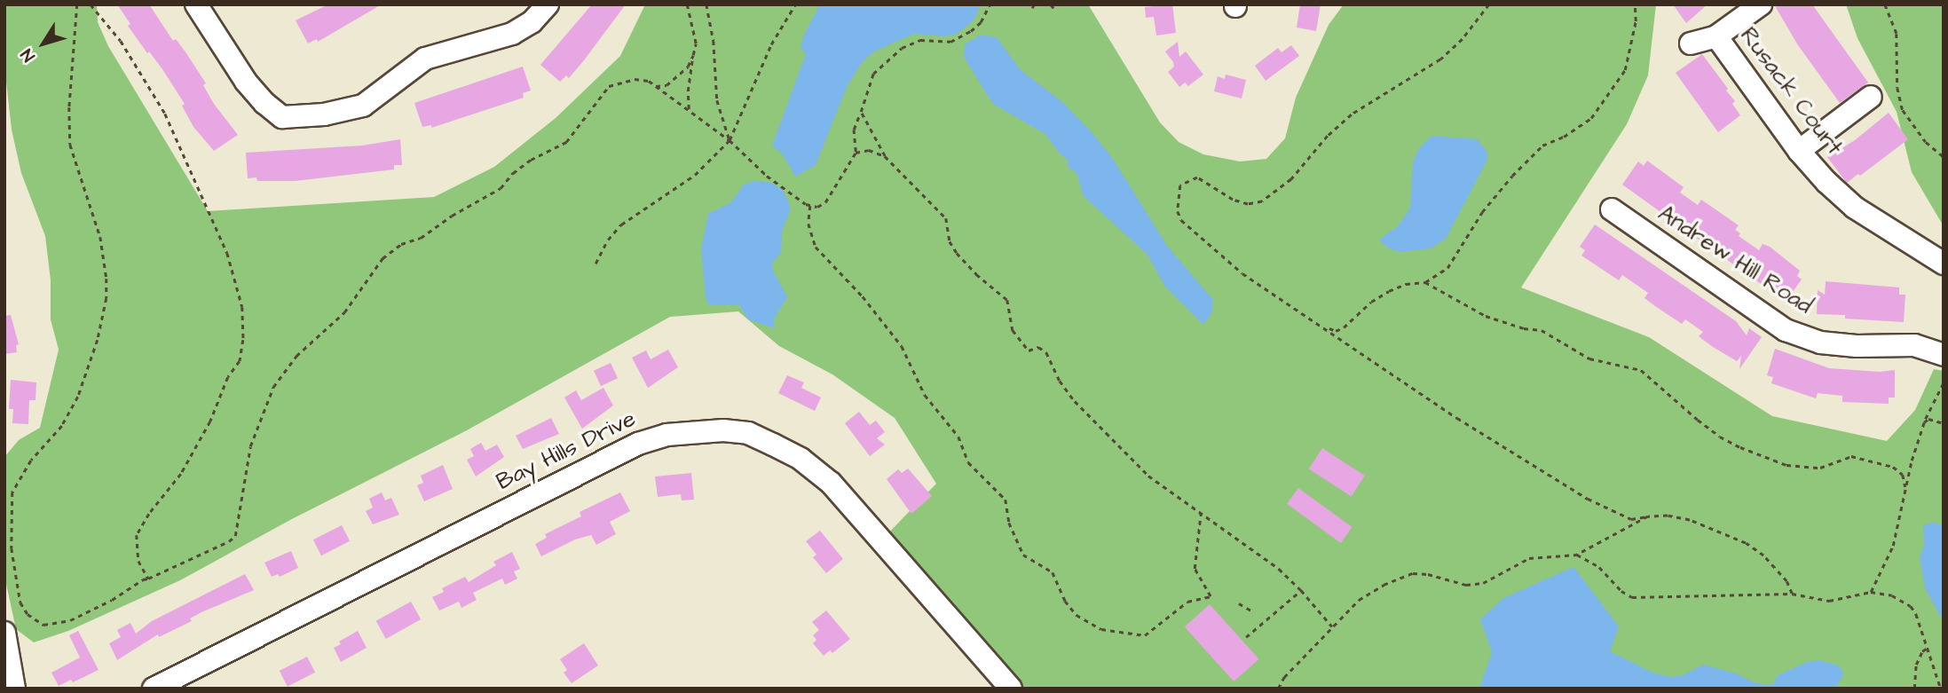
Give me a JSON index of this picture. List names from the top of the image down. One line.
{"streets":{"street":["Rusack Court","Andrew Hill Road","Bay Hills Drive"]},"north":"bottom left"}
